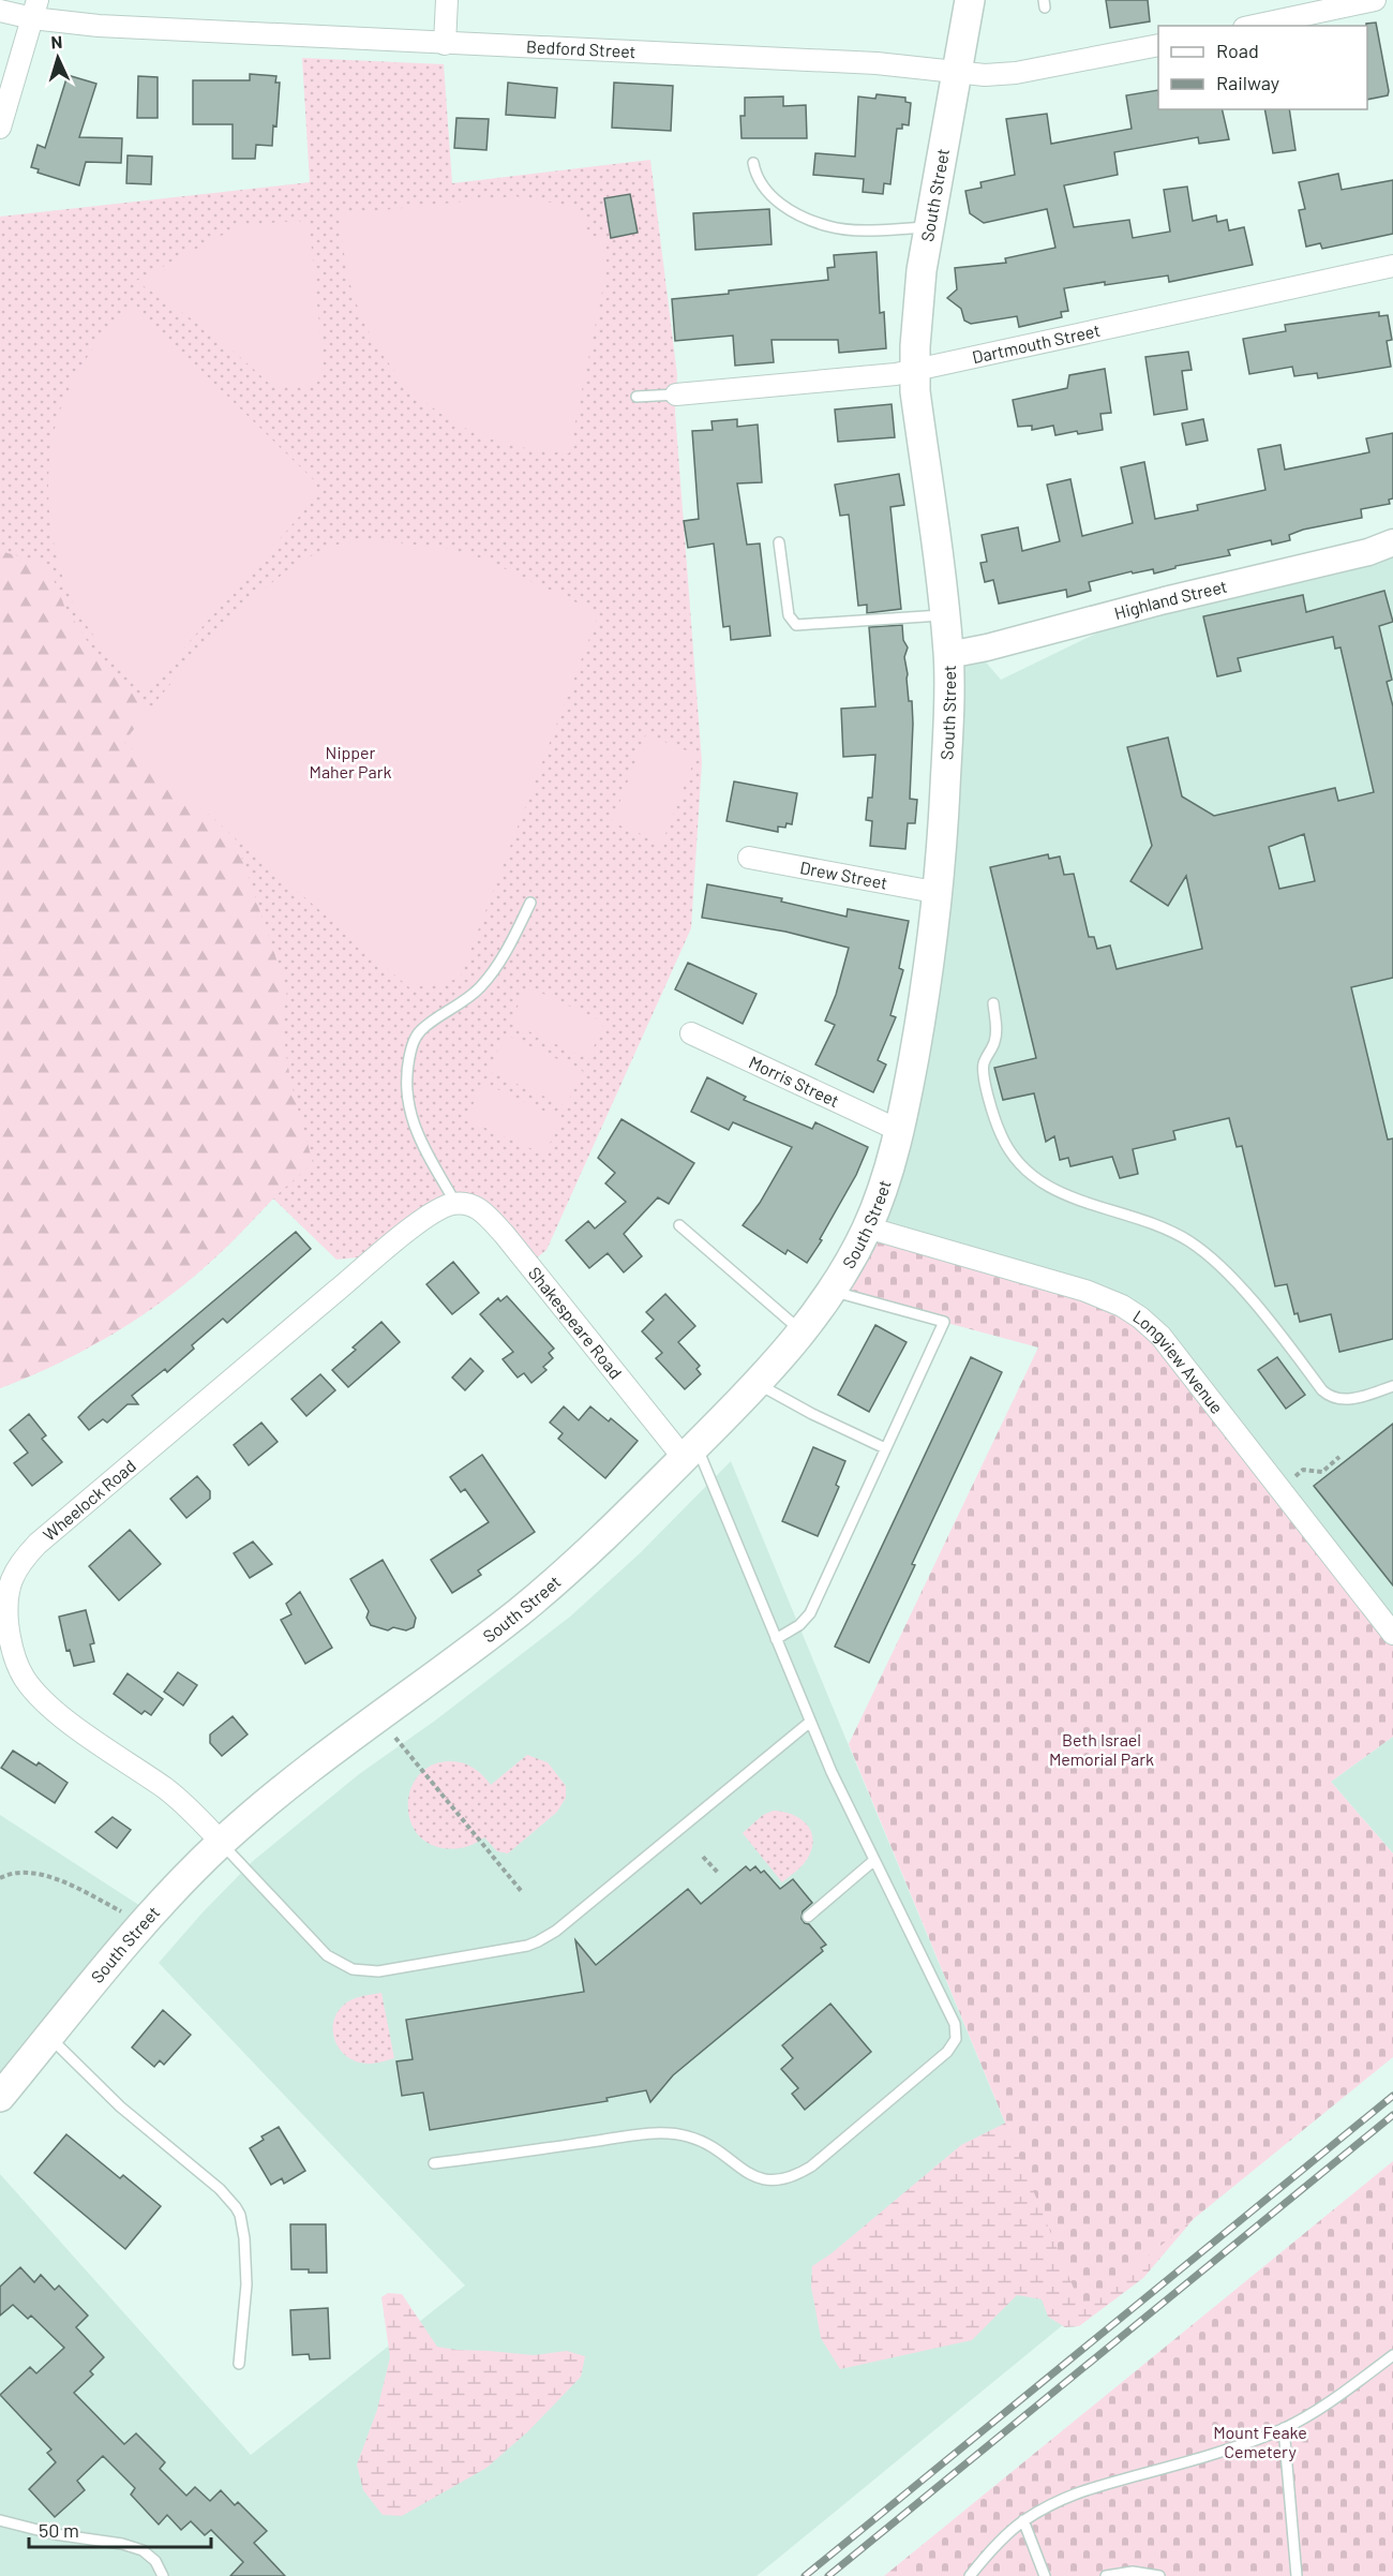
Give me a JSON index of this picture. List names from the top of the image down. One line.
{"streets":{"main road":["South Street"],"street":["Bedford Street","Dartmouth Street","Highland Street","Drew Street","Morris Street","Shakespeare Road","Longview Avenue","Wheelock Road"]},"crossings":[["Bedford Street","South Street"],["South Street","Dartmouth Street"],["South Street","Highland Street"],["South Street","Drew Street"],["South Street","Morris Street"],["South Street","Shakespeare Road"],["South Street","Longview Avenue"],["South Street","Wheelock Road"],["Shakespeare Road","Wheelock Road"]],"parks":["Nipper Maher Park","Beth Israel Memorial Park","Mount Feake Cemetery"],"legend":["Road","Railway"],"scale_bar":"50 m","north":"top"}
